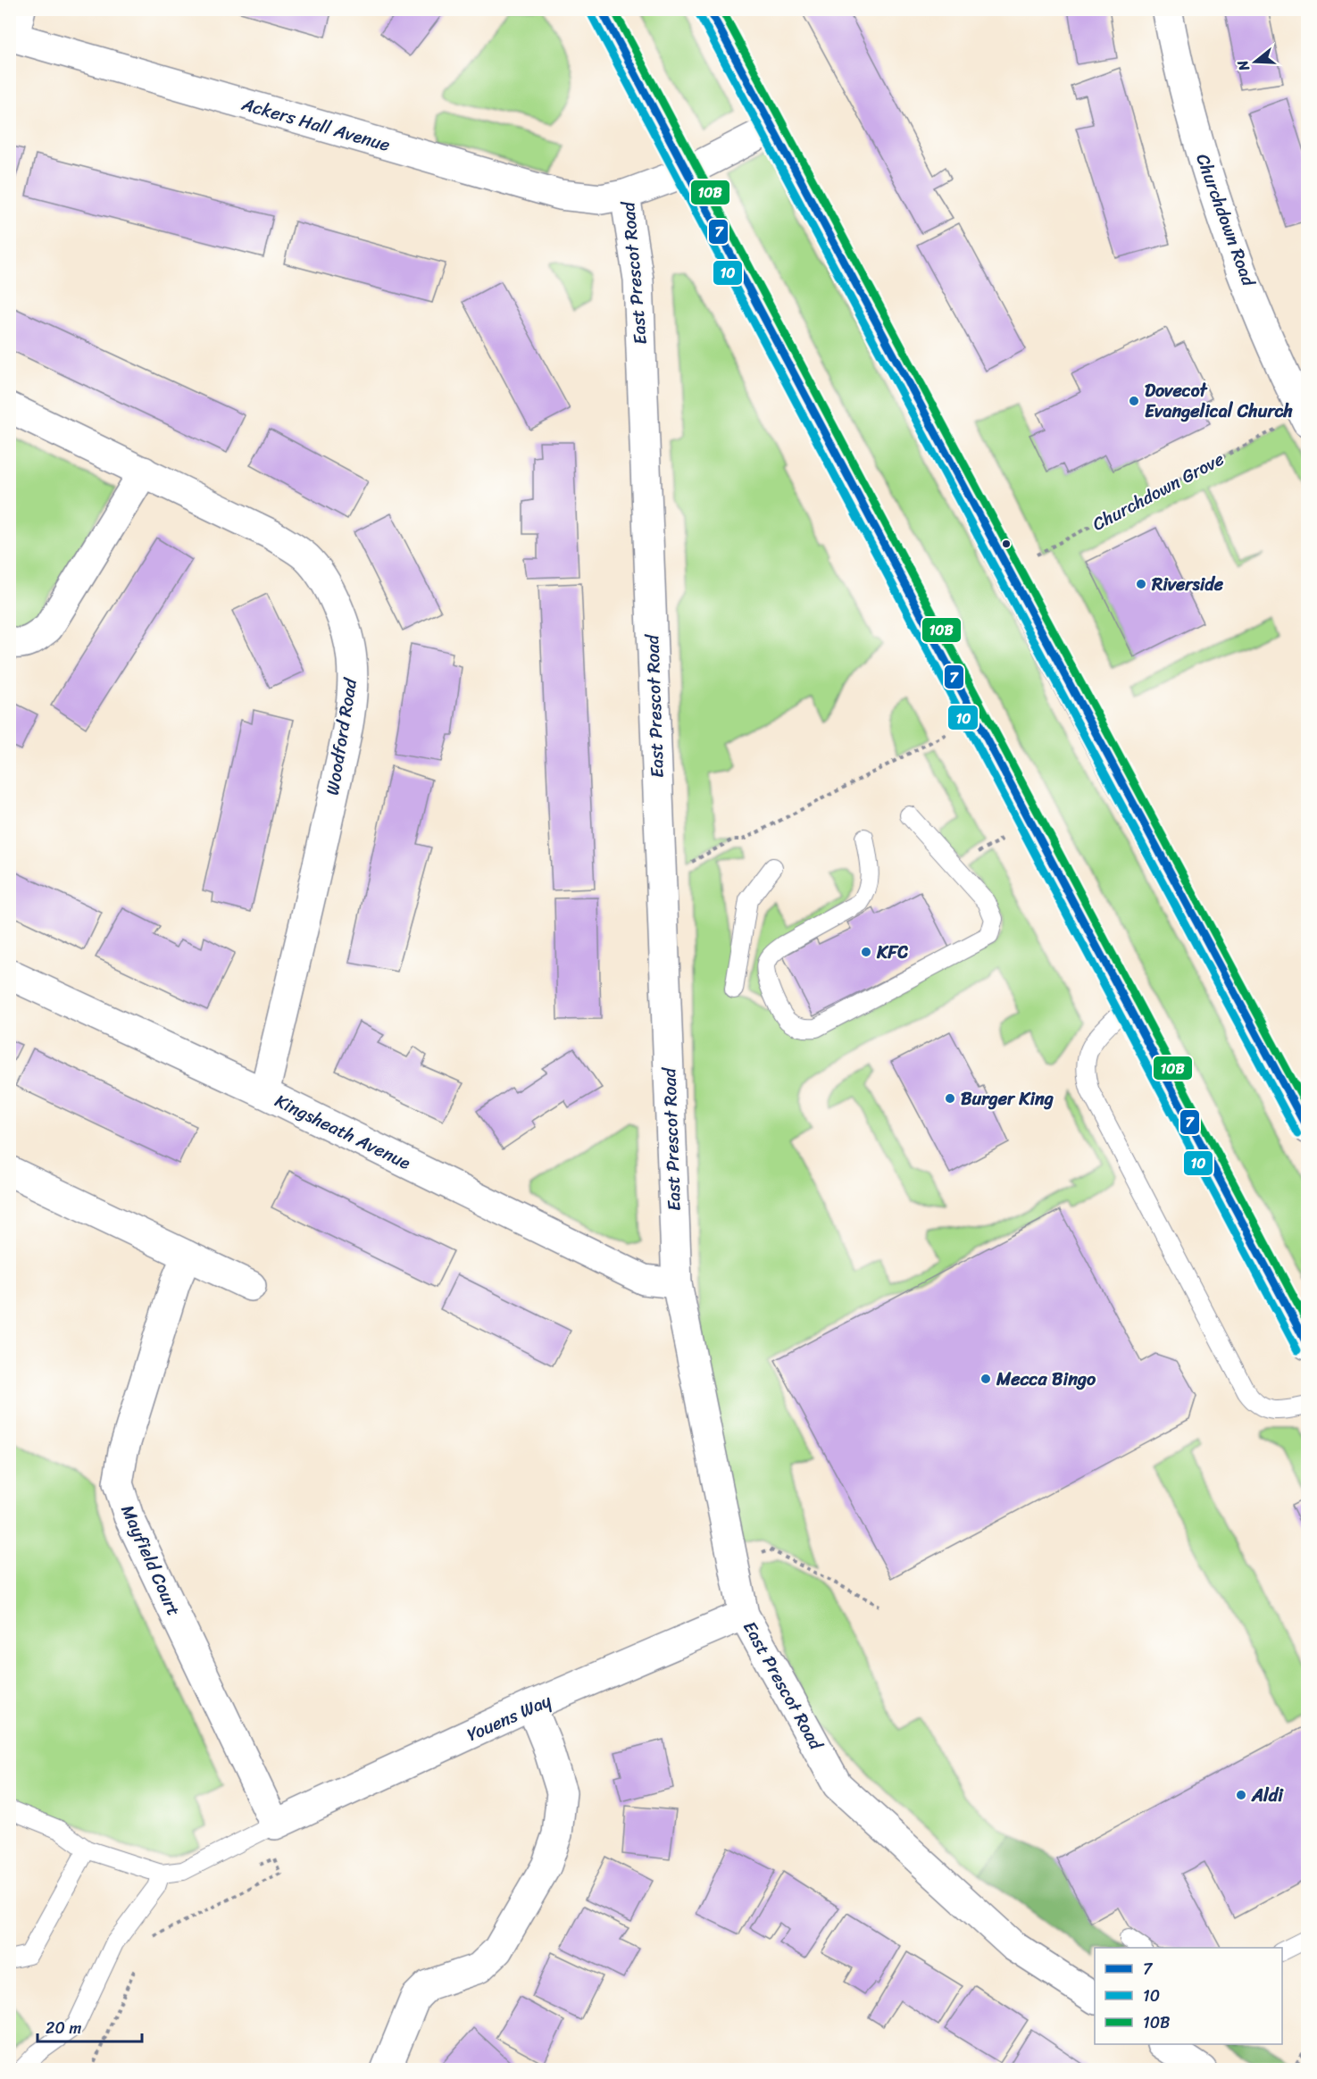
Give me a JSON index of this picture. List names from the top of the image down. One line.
{"streets":{"main road":["Ackers Hall Avenue","Churchdown Road","East Prescot Road","Woodford Road","Kingsheath Avenue","Mayfield Court","Youens Way"],"path":["Churchdown Grove"]},"crossings":[["Ackers Hall Avenue","East Prescot Road"],["Churchdown Road","Churchdown Grove"],["East Prescot Road","Kingsheath Avenue"],["East Prescot Road","Youens Way"],["Woodford Road","Kingsheath Avenue"],["Mayfield Court","Youens Way"]],"places":["Dovecot Evangelical Church","Riverside","KFC","Burger King","Mecca Bingo","Aldi"],"lines":["transit line 7","transit line 10B","transit line 10"],"legend":["7","10","10B"],"scale_bar":"20 m","north":"left"}
